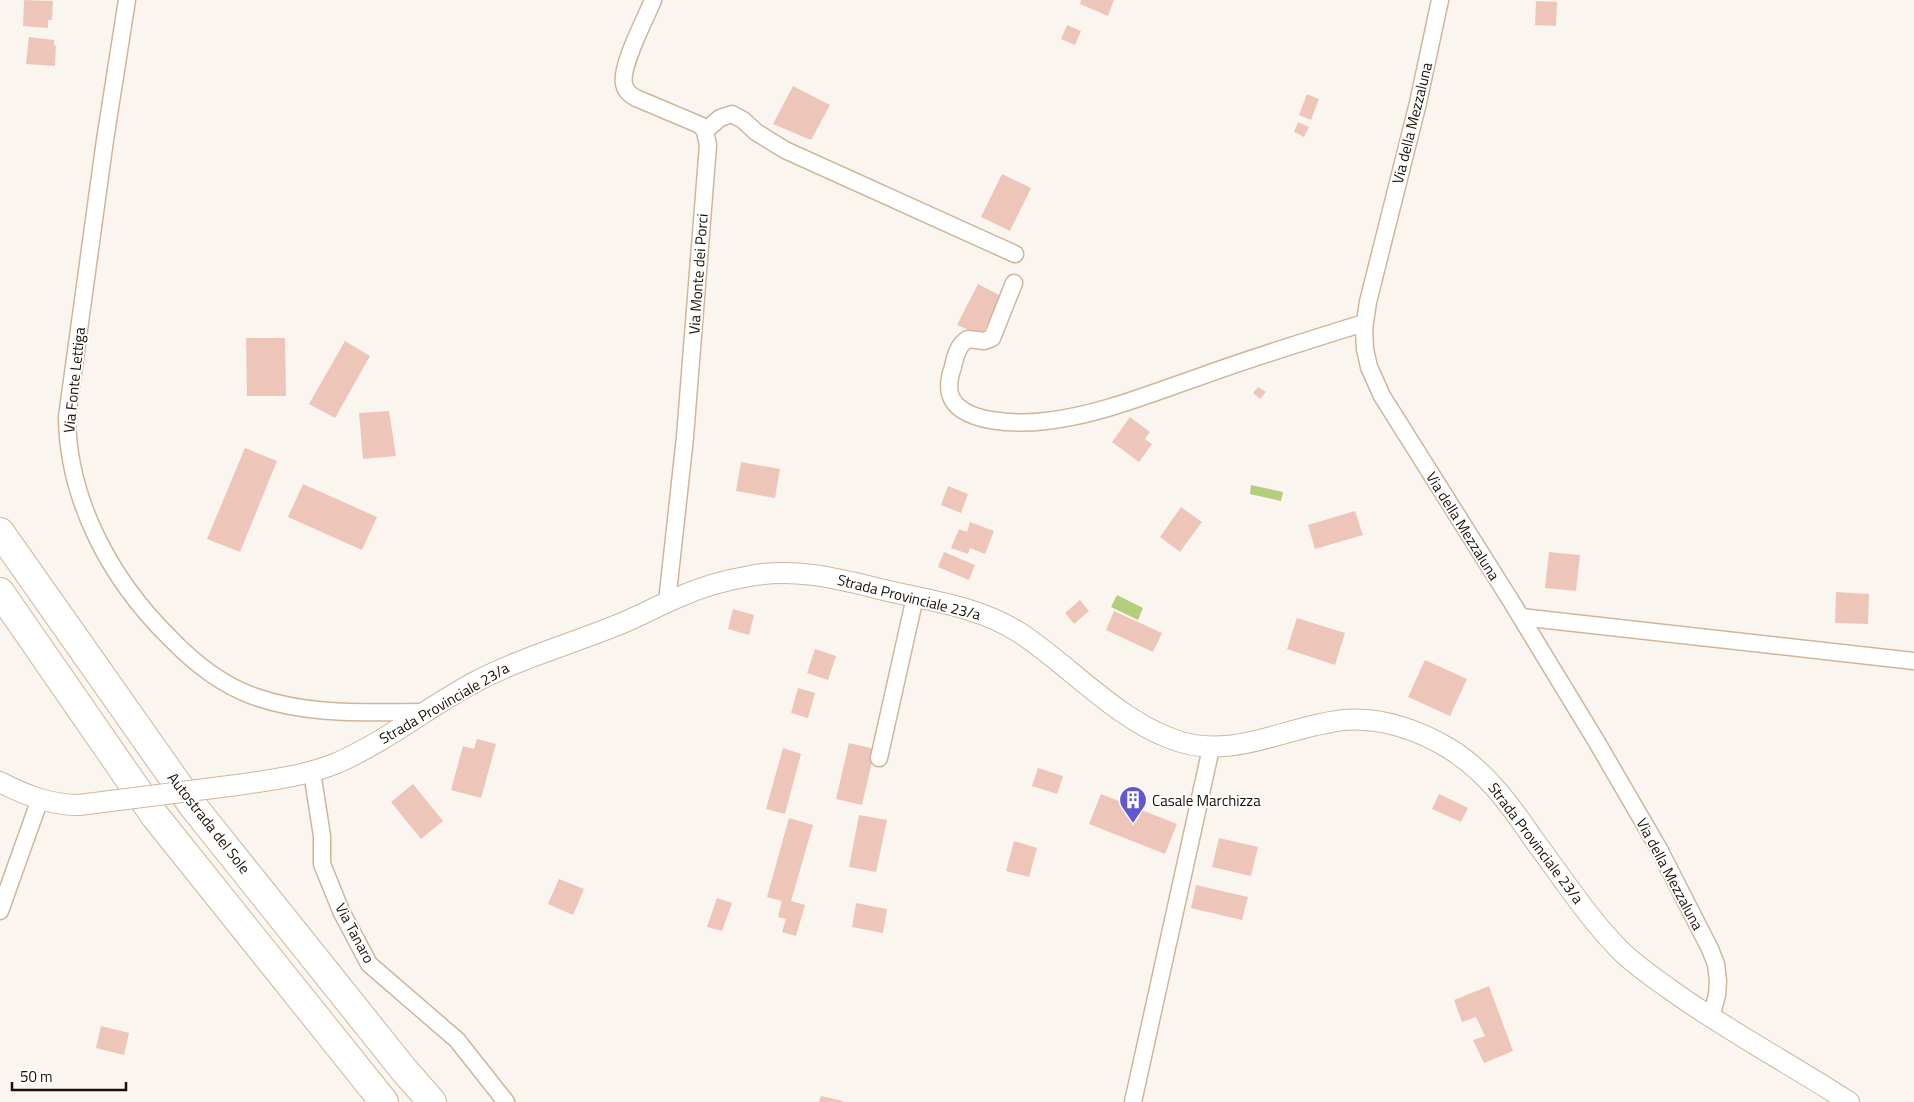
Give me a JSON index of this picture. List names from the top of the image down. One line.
{"streets":{"highway":["Autostrada del Sole"],"street":["Via della Mezzaluna","Via Monte dei Porci","Via Fonte Lettiga","Strada Provinciale 23/a","Via Tanaro"]},"crossings":[["Via della Mezzaluna","Strada Provinciale 23/a"],["Via Monte dei Porci","Strada Provinciale 23/a"],["Via Fonte Lettiga","Strada Provinciale 23/a"],["Strada Provinciale 23/a","Via Tanaro"]],"places":{"building":["Casale Marchizza"]},"scale_bar":"50 m"}
